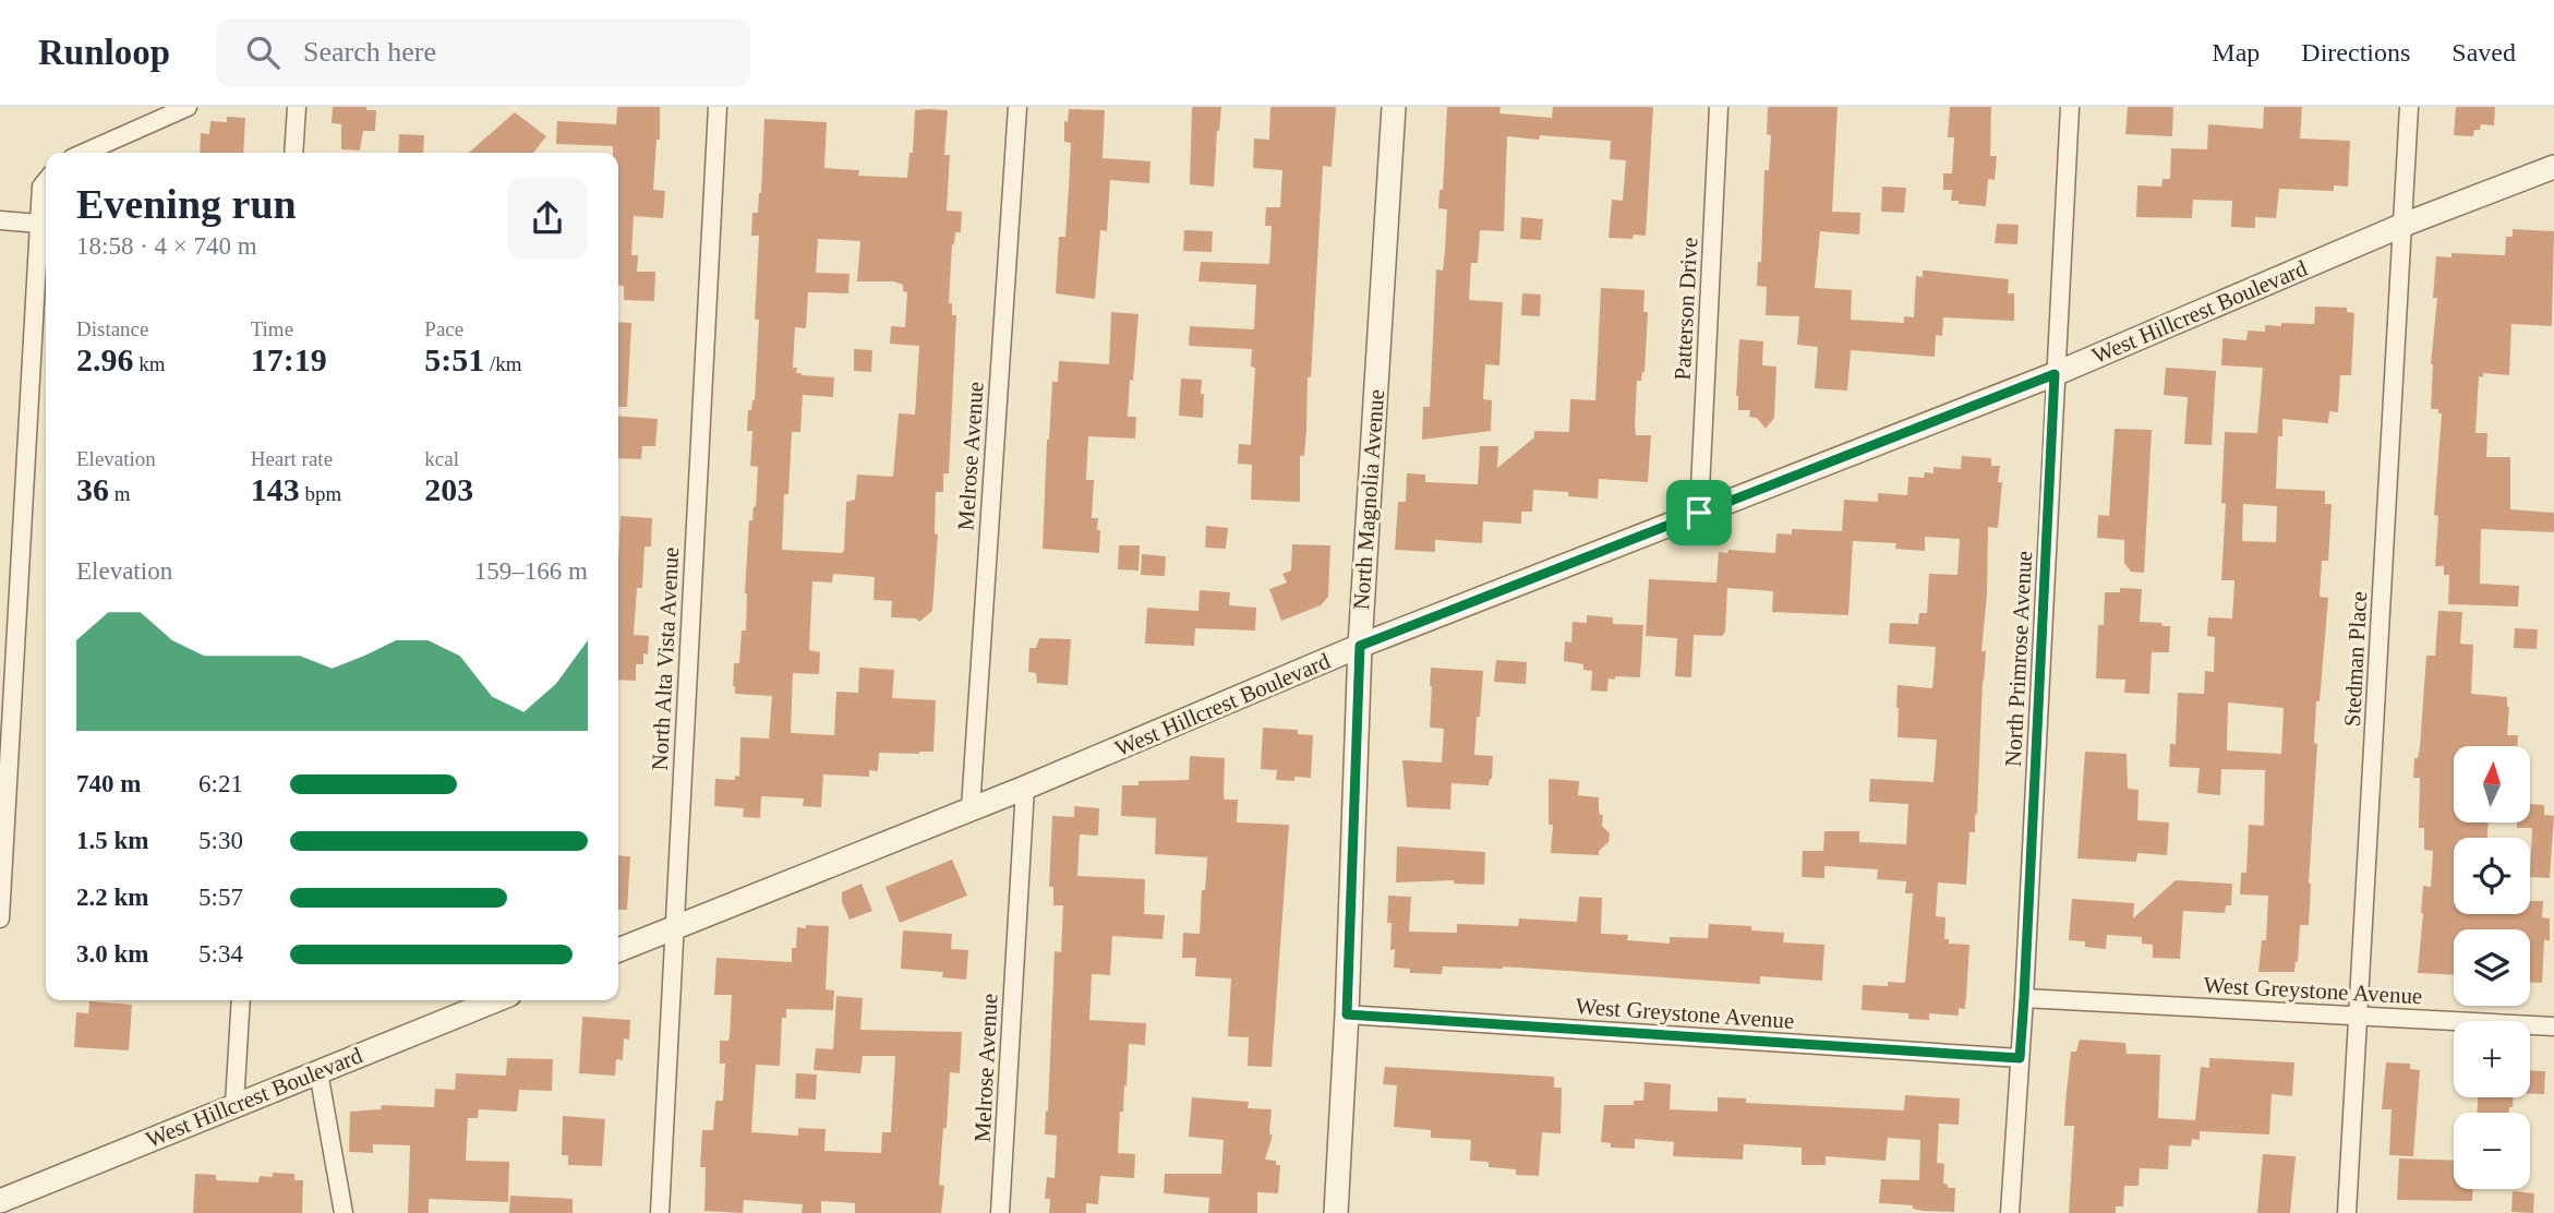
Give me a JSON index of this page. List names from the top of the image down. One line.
{"streets":{"street":["Patterson Drive","West Hillcrest Boulevard","Melrose Avenue","North Magnolia Avenue","North Alta Vista Avenue","North Primrose Avenue","Stedman Place","West Greystone Avenue"]},"crossings":[["Patterson Drive","West Hillcrest Boulevard"],["West Hillcrest Boulevard","Melrose Avenue"],["West Hillcrest Boulevard","North Magnolia Avenue"],["West Hillcrest Boulevard","North Alta Vista Avenue"],["West Hillcrest Boulevard","North Primrose Avenue"],["West Hillcrest Boulevard","Stedman Place"],["North Magnolia Avenue","West Greystone Avenue"],["North Primrose Avenue","West Greystone Avenue"],["Stedman Place","West Greystone Avenue"]],"north":"top","page":{"header":"Runloop","search":"Search here","nav":["Map","Directions","Saved"],"heading":["Evening run","18:58 · 4 × 740 m"],"stats":[["Distance","2.96 km"],["Time","17:19"],["Pace","5:51 /km"],["Elevation","36 m"],["Heart rate","143 bpm"],["kcal","203"]],"chart":["Elevation","159–166 m"],"map_buttons":["+","−"],"list":[{"name":"740 m","note":"6:21"},{"name":"1.5 km","note":"5:30"},{"name":"2.2 km","note":"5:57"},{"name":"3.0 km","note":"5:34"}]}}
